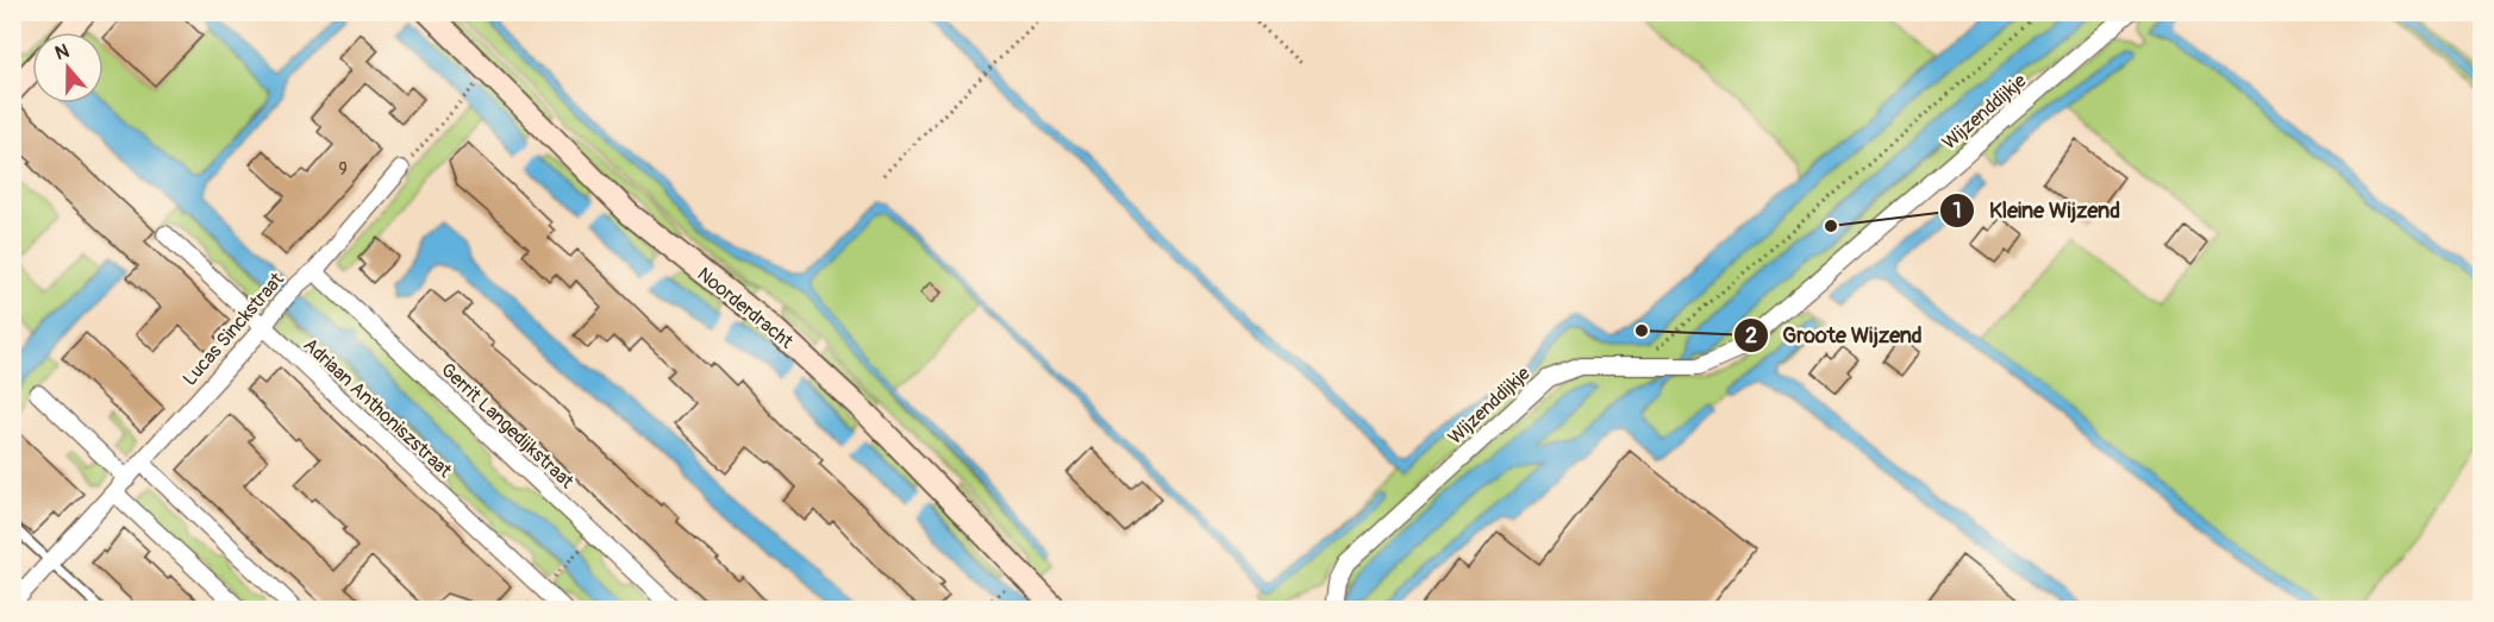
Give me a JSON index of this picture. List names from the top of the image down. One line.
{"streets":{"street":["Wijzenddijkje","Noorderdracht","Lucas Sinckstraat","Adriaan Anthoniszstraat","Gerrit Langedijkstraat"]},"crossings":[["Lucas Sinckstraat","Adriaan Anthoniszstraat"],["Lucas Sinckstraat","Gerrit Langedijkstraat"]],"places":["Kleine Wijzend","Groote Wijzend"],"house_numbers":["9"],"north":"top"}
